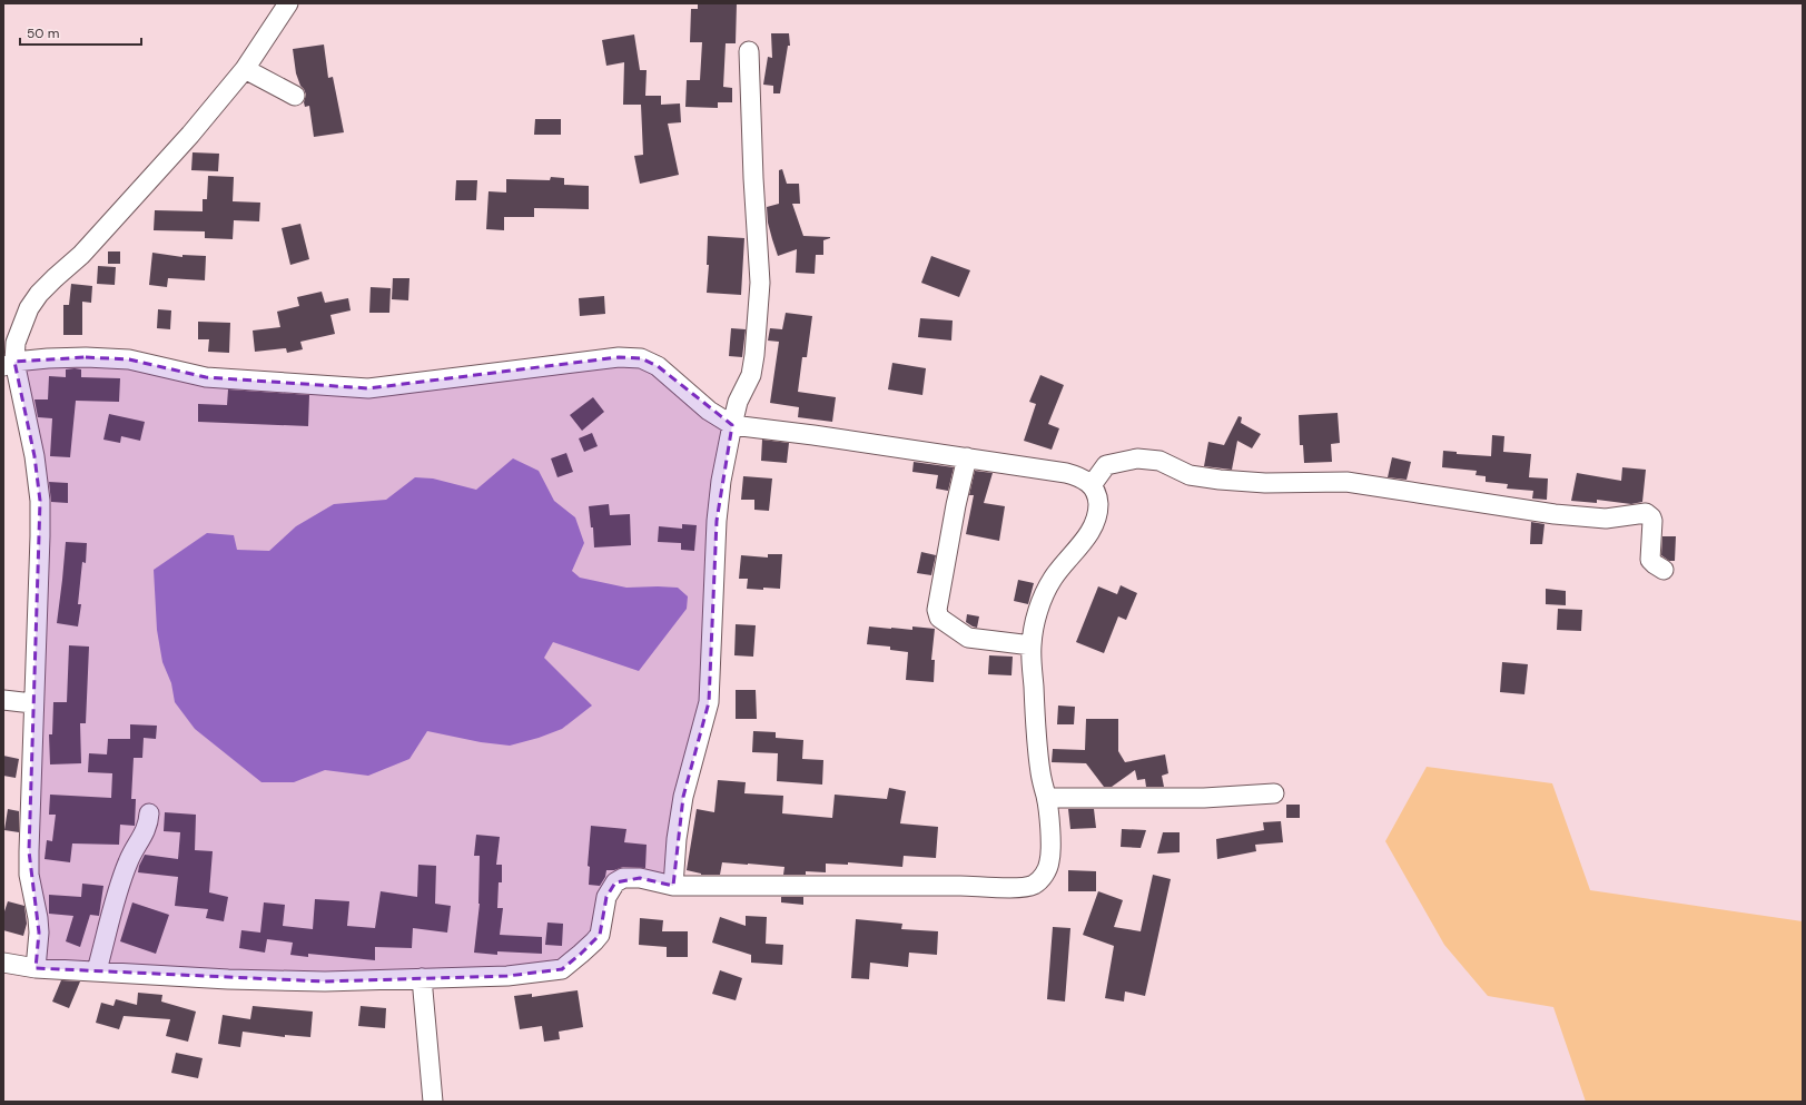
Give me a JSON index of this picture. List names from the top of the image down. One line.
{"scale_bar":"50 m"}
